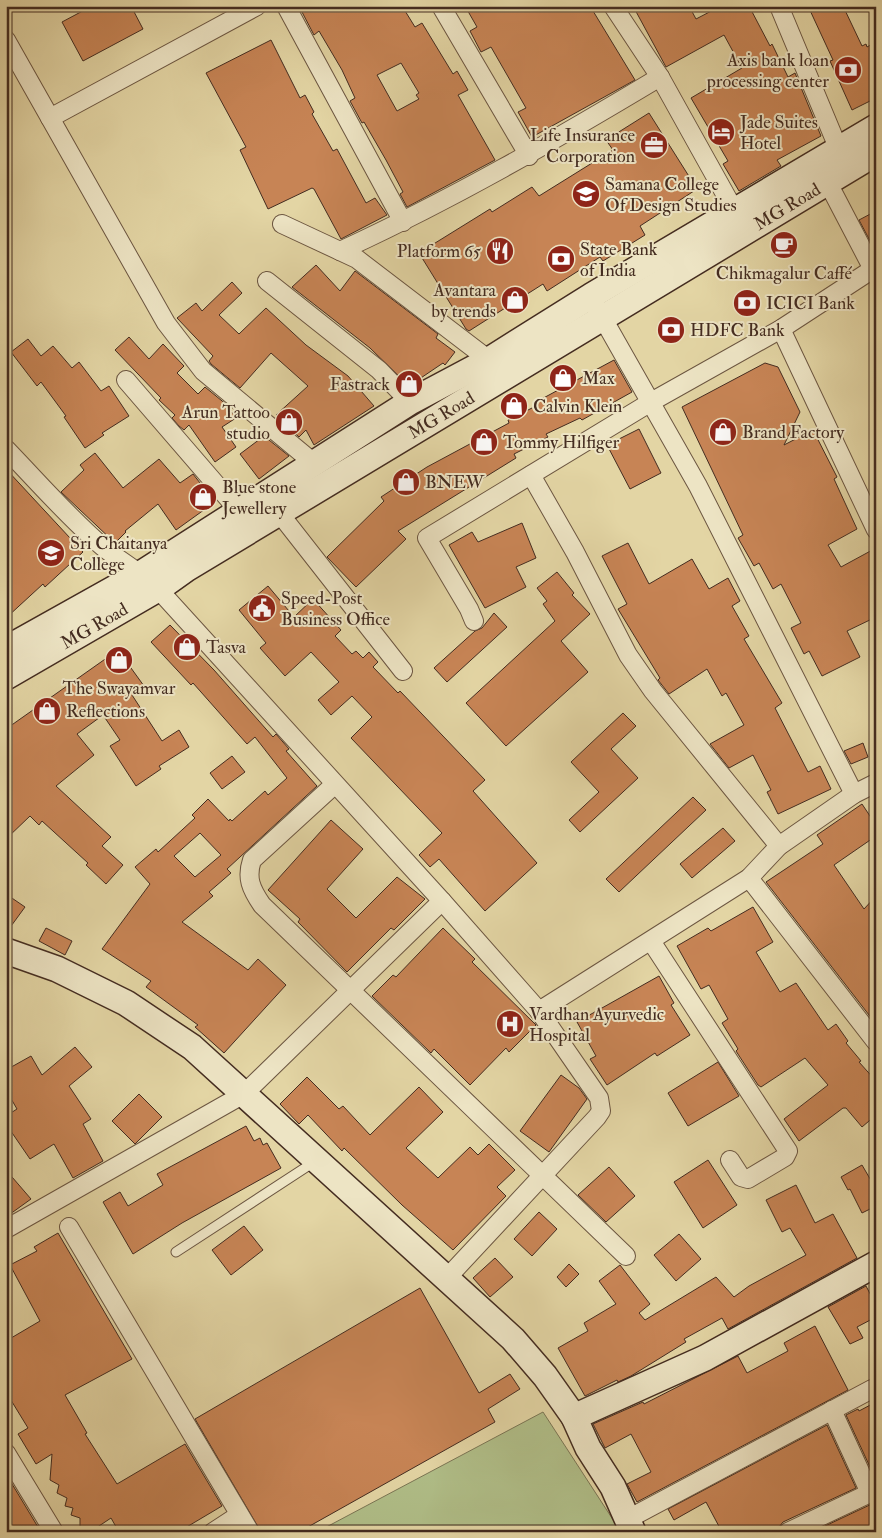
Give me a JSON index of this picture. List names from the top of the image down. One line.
{"streets":{"main road":["MG Road"]},"places":{"bank":["Axis bank loan processing center","State Bank of India","ICICI Bank","HDFC Bank"],"hotel":["Jade Suites Hotel"],"office":["Life Insurance Corporation"],"school or university":["Samana College Of Design Studies","Sri Chaitanya College"],"cafe":["Chikmagalur Caffé"],"restaurant":["Platform 65"],"shop":["Avantara by trends","Max","Fastrack","Calvin Klein","Arun Tattoo studio","Brand Factory","Tommy Hilfiger","BNEW","Blue stone Jewellery","Tasva","The Swayamvar","Reflections"],"public building":["Speed-Post Business Office"],"hospital":["Vardhan Ayurvedic Hospital"]}}
